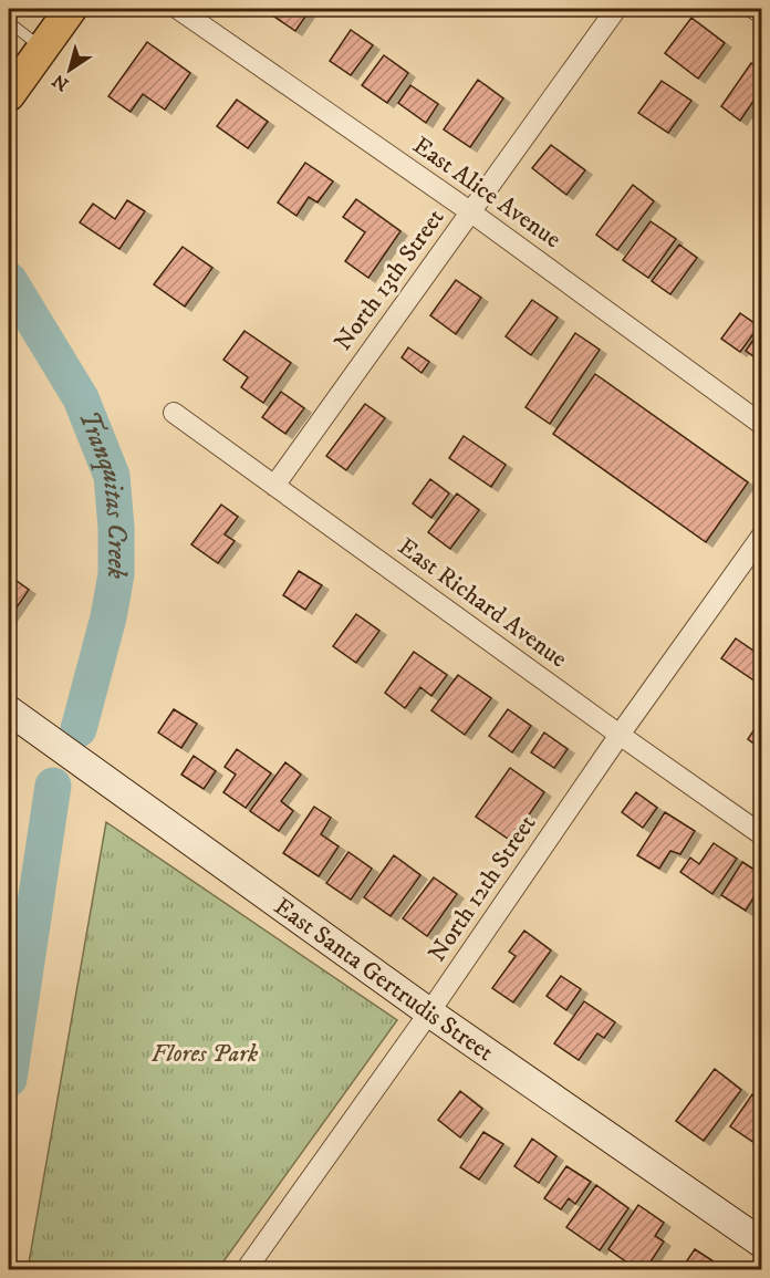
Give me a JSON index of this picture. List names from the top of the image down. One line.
{"streets":{"street":["East Alice Avenue","North 13th Street","East Richard Avenue","North 12th Street","East Santa Gertrudis Street"]},"crossings":[["East Alice Avenue","North 13th Street"],["North 13th Street","East Richard Avenue"],["East Richard Avenue","North 12th Street"],["North 12th Street","East Santa Gertrudis Street"]],"water":["Tranquitas Creek"],"parks":["Flores Park"],"north":"bottom left"}
